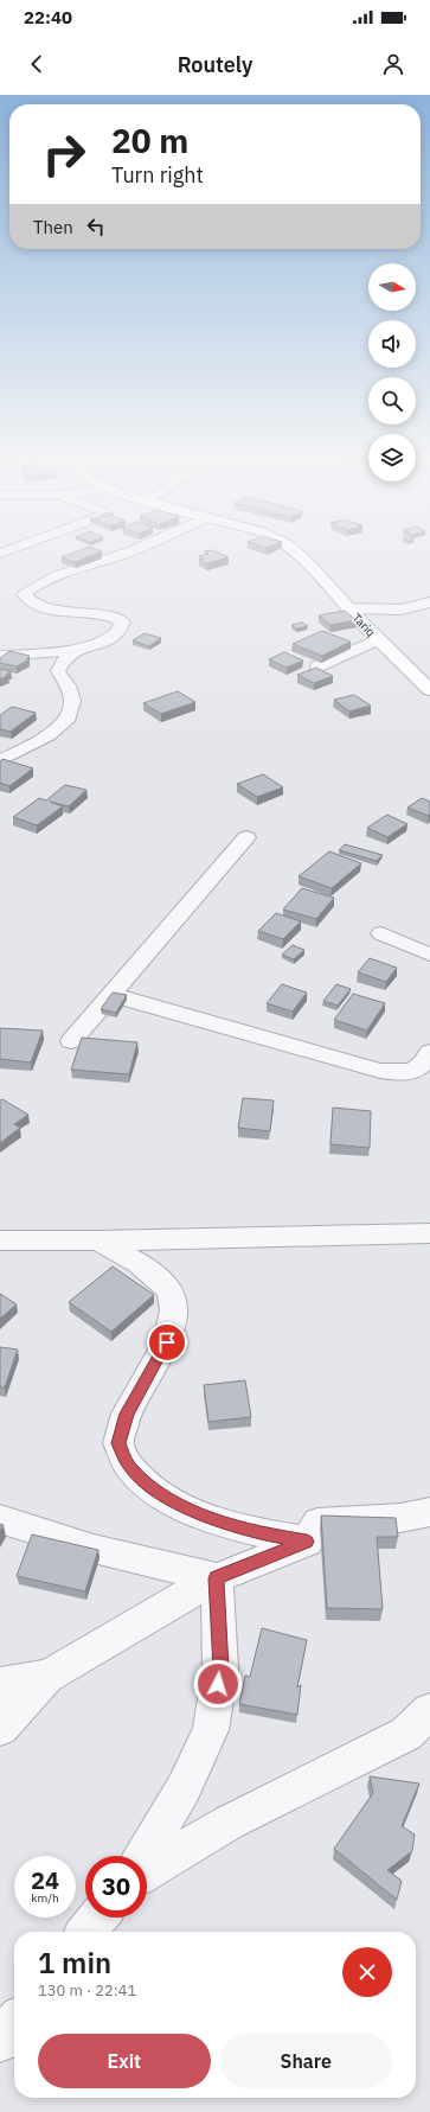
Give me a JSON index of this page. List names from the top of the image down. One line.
{"streets":{"main road":["Tariq"]},"north":"right","page":{"status":"22:40","header":"Routely","turn":["20 m","Turn right"],"then":"Then","speed":"24 km/h","limit":"30","heading":["1 min","130 m · 22:41"],"buttons":["Exit","Share"]}}
